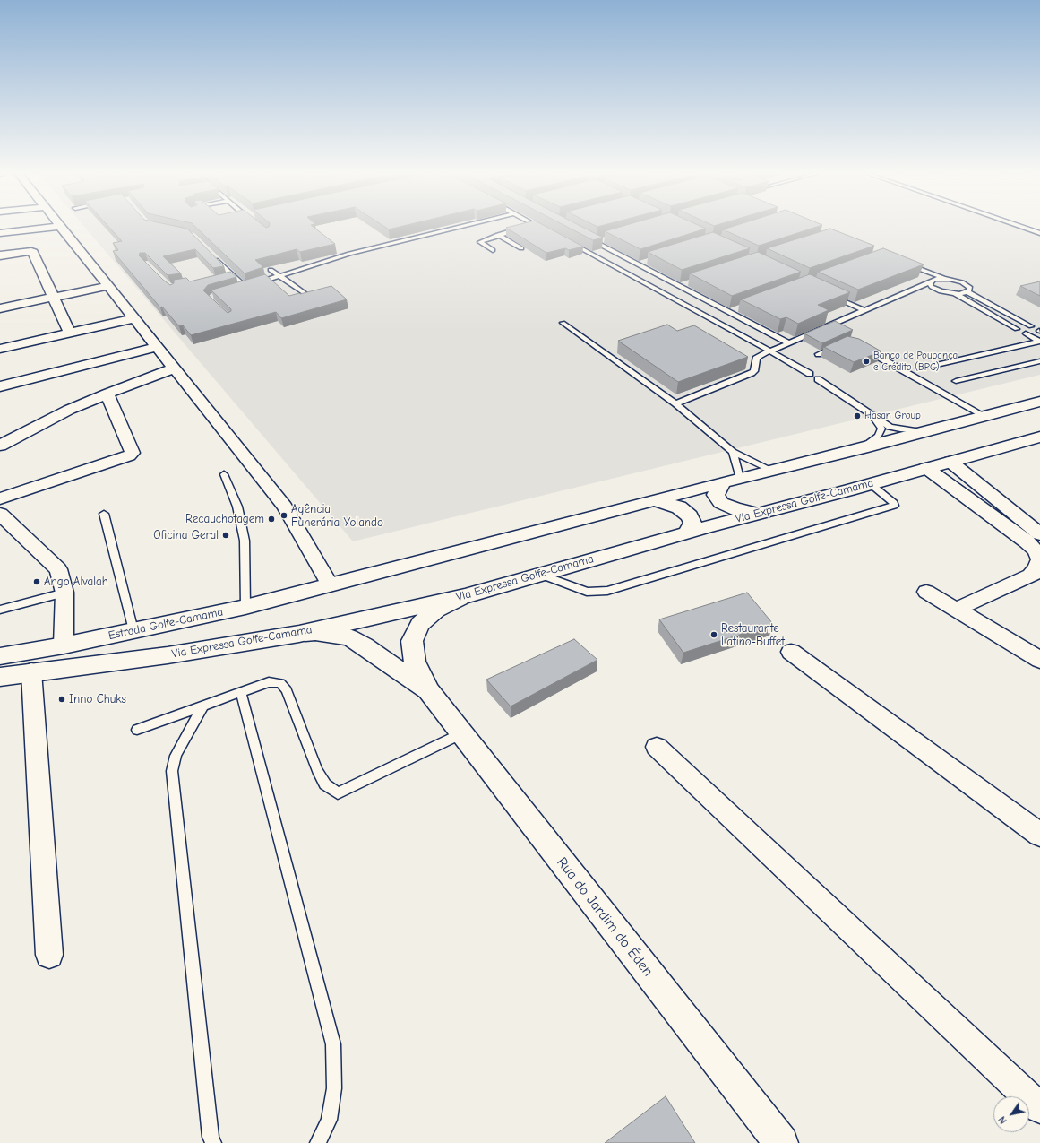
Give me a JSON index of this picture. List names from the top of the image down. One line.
{"streets":{"main road":["Via Expressa Golfe-Camama","Estrada Golfe-Camama","Rua do Jardim do Éden"]},"places":["Banco de Poupança e Crédito (BPC)","Hasan Group","Agência Funerária Yolando","Recauchotagem","Oficina Geral","Ango Alvalah","Restaurante Latino-Buffet","Inno Chuks"],"north":"bottom left"}
